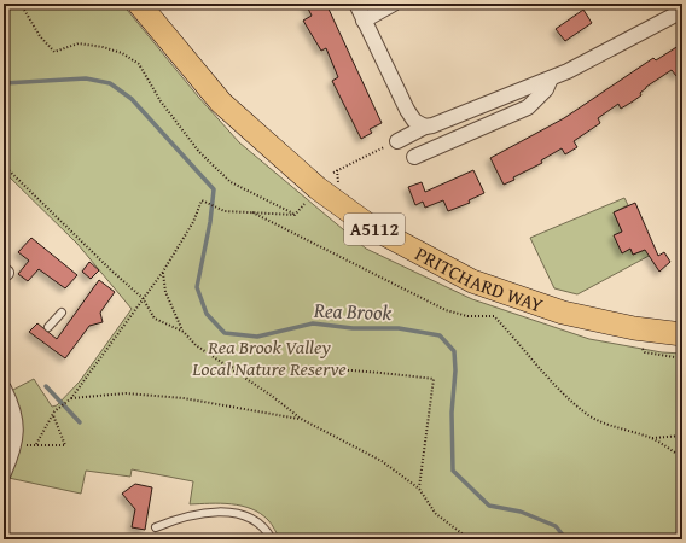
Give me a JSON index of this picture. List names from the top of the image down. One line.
{"streets":{"main road":["A5112","PRITCHARD WAY"]},"water":["Rea Brook"],"parks":["Rea Brook Valley Local Nature Reserve"]}
